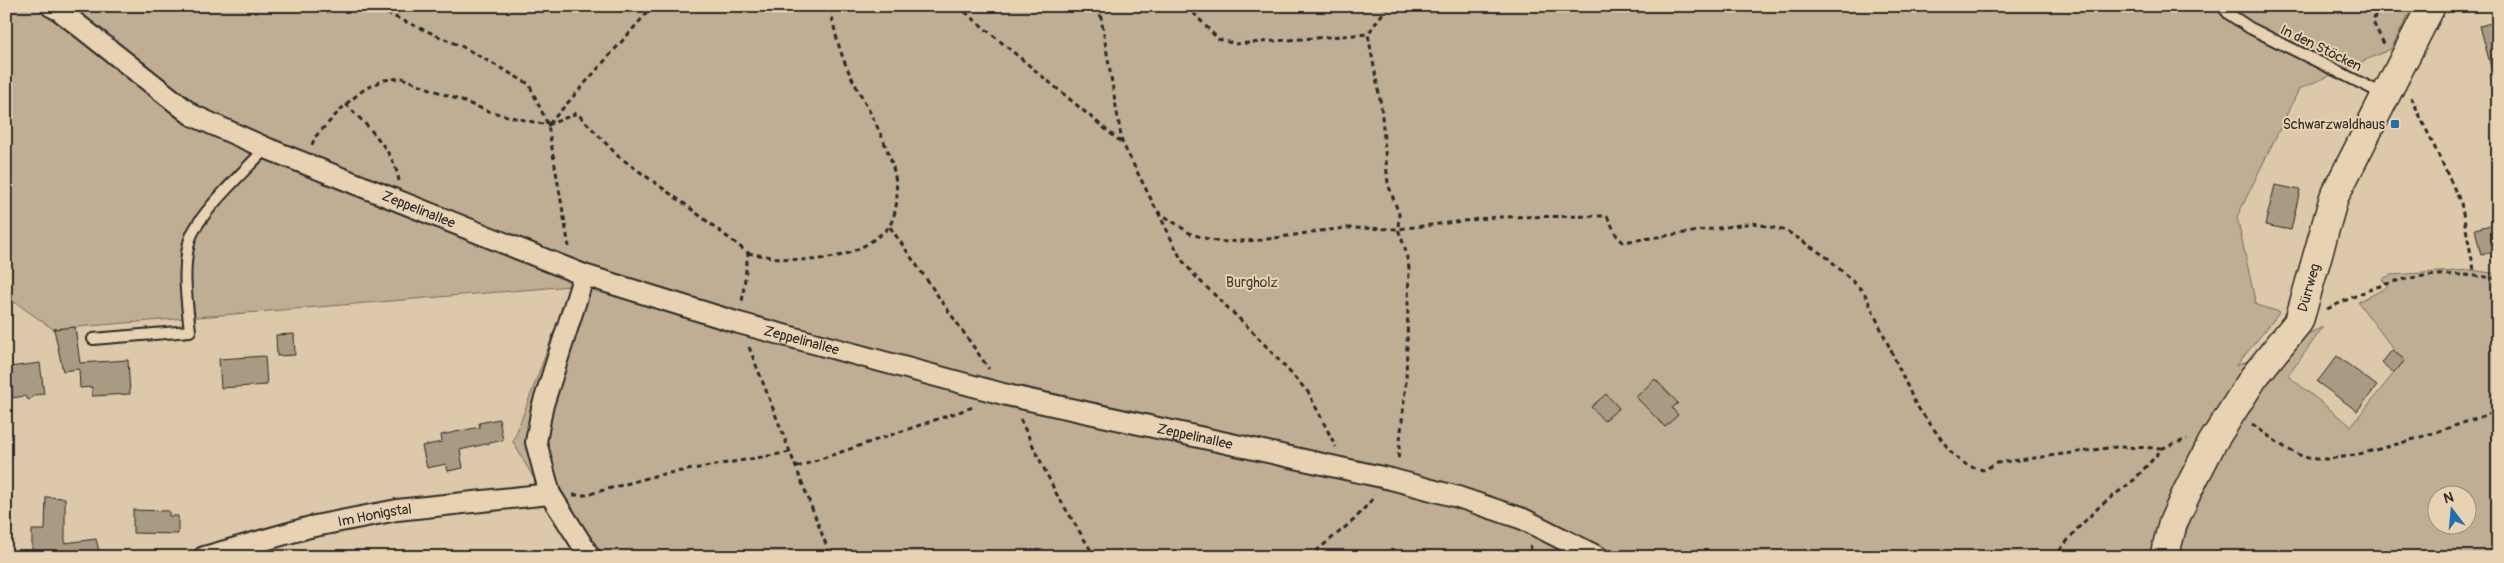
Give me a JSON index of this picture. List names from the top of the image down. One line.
{"streets":{"street":["Zeppelinallee","Dürrweg","Im Honigstal"],"lane":["In den Stöcken"]},"crossings":[["In den Stöcken","Dürrweg"]],"parks":["Burgholz"],"places":{"transit":["Schwarzwaldhaus"]},"north":"top"}
